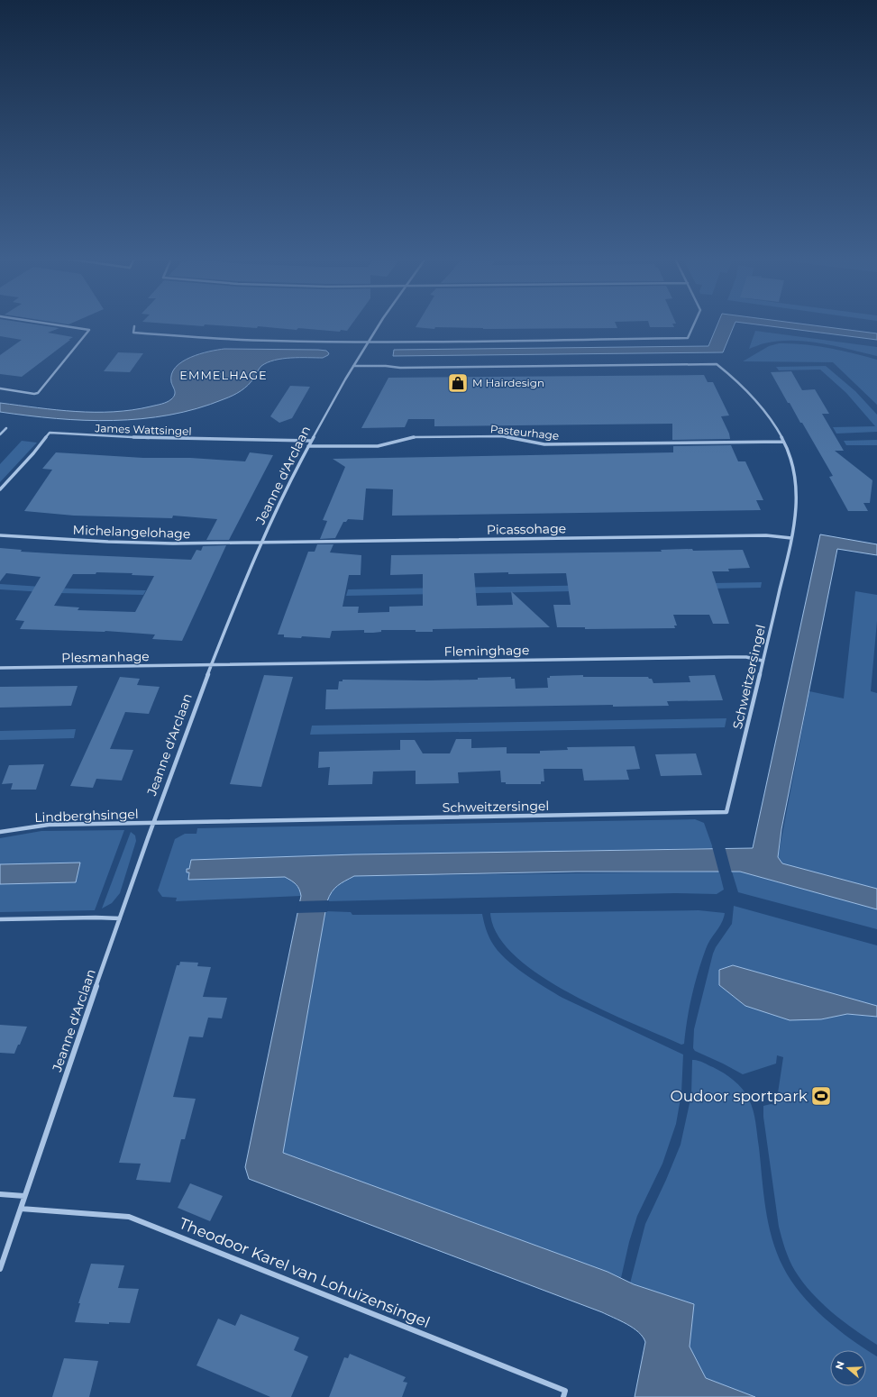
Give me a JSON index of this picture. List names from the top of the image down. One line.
{"streets":{"street":["James Wattsingel","Pasteurhage","Jeanne d'Arclaan","Picassohage","Michelangelohage","Fleminghage","Plesmanhage","Schweitzersingel","Lindberghsingel","Theodoor Karel van Lohuizensingel"]},"crossings":[["James Wattsingel","Jeanne d'Arclaan"],["Pasteurhage","Jeanne d'Arclaan"],["Pasteurhage","Schweitzersingel"],["Jeanne d'Arclaan","Picassohage"],["Jeanne d'Arclaan","Michelangelohage"],["Jeanne d'Arclaan","Fleminghage"],["Jeanne d'Arclaan","Plesmanhage"],["Jeanne d'Arclaan","Schweitzersingel"],["Jeanne d'Arclaan","Lindberghsingel"],["Jeanne d'Arclaan","Theodoor Karel van Lohuizensingel"],["Picassohage","Michelangelohage"],["Picassohage","Schweitzersingel"],["Fleminghage","Plesmanhage"],["Fleminghage","Schweitzersingel"],["Schweitzersingel","Lindberghsingel"]],"districts":["EMMELHAGE"],"places":{"shop":["M Hairdesign"],"sports":["Oudoor sportpark"]},"north":"left"}
